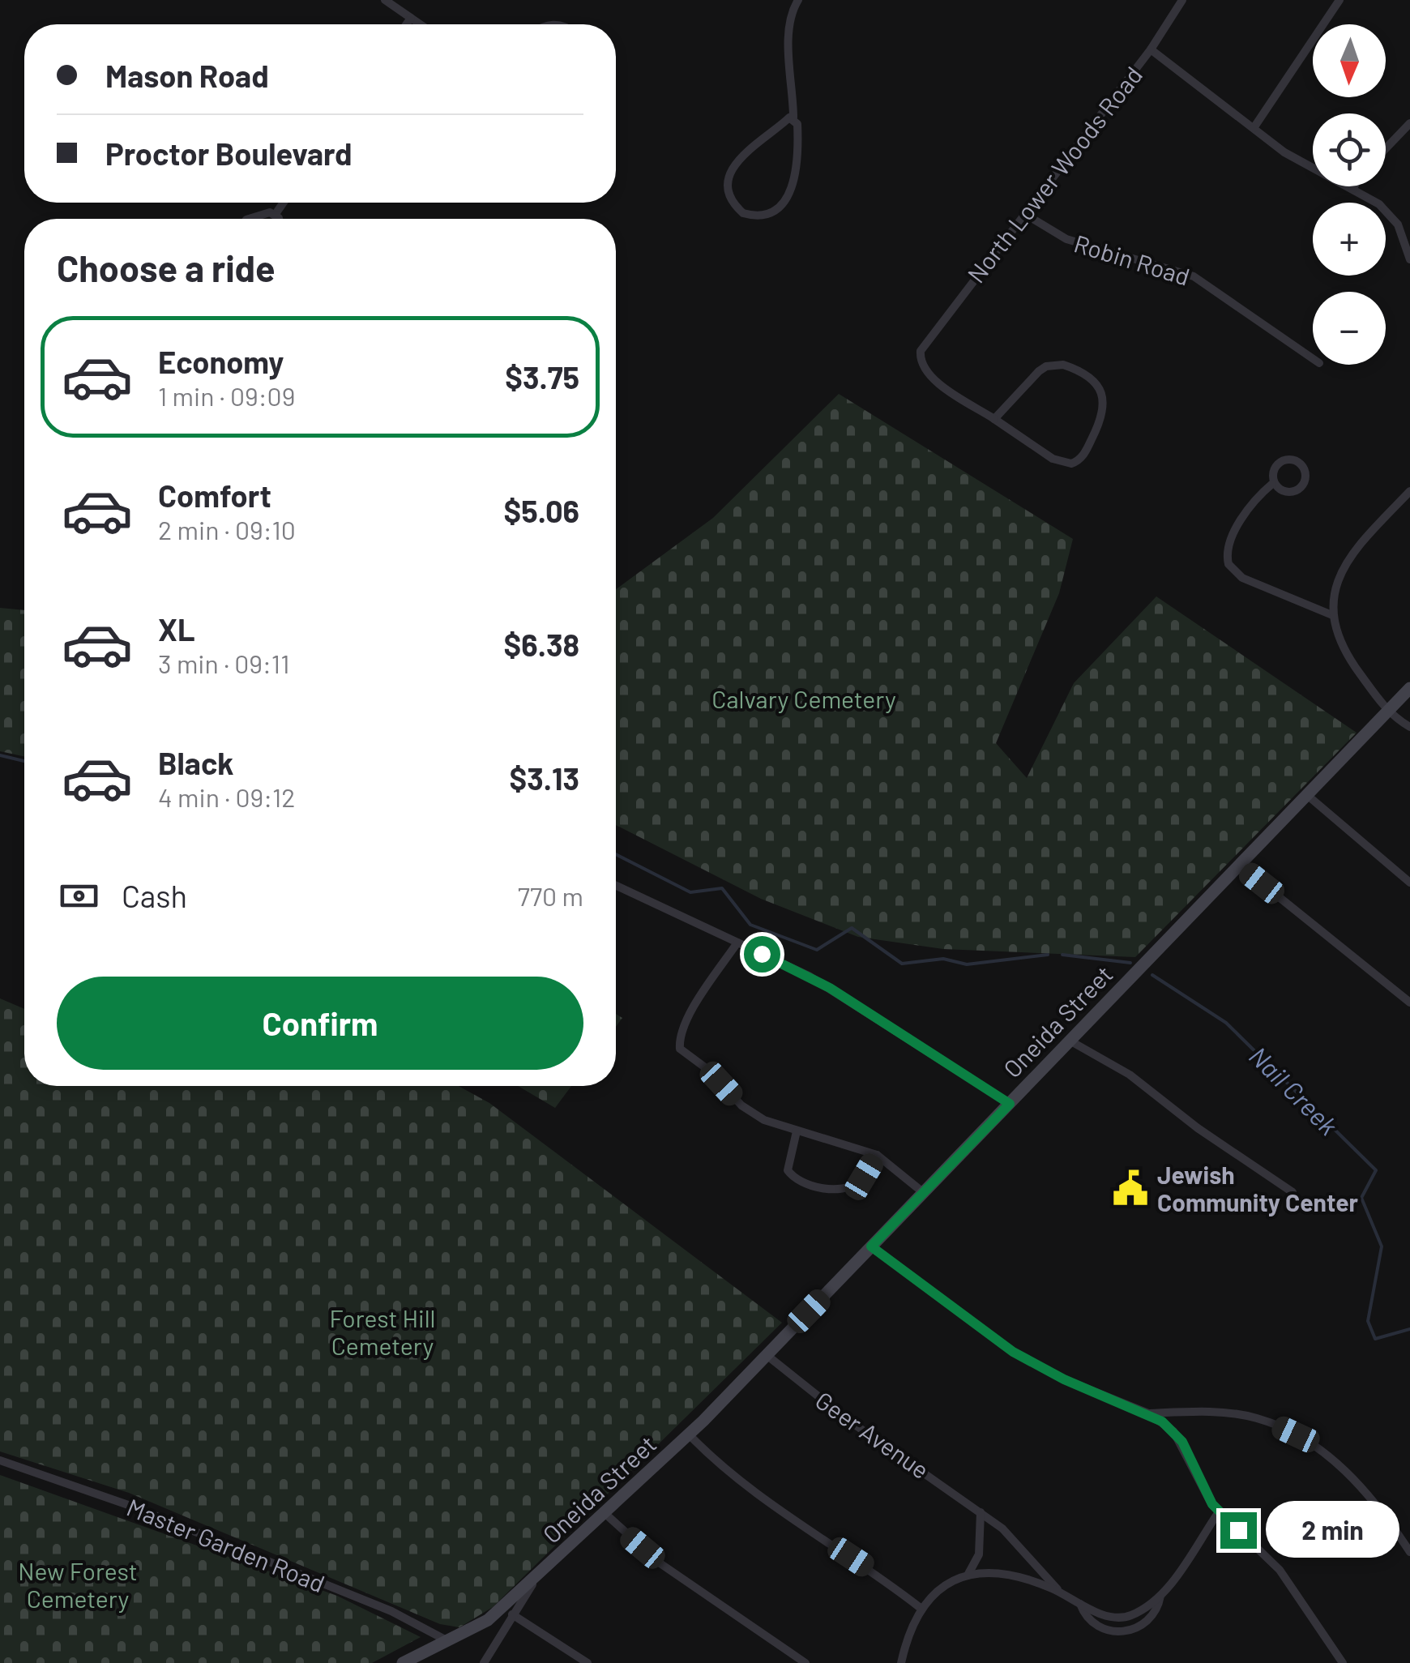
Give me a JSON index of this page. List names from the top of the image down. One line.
{"streets":{"street":["North Lower Woods Road","Robin Road","Oneida Street","Geer Avenue","Master Garden Road"]},"crossings":[["North Lower Woods Road","Robin Road"],["Oneida Street","Geer Avenue"],["Oneida Street","Master Garden Road"]],"water":["Nail Creek"],"parks":["Calvary Cemetery","Forest Hill Cemetery","New Forest Cemetery"],"places":{"public building":["Jewish Community Center"]},"north":"bottom","page":{"map_buttons":["+","−"],"banner":["Mason Road","Proctor Boulevard"],"heading":"Choose a ride","list":[{"name":"Economy","note":"1 min · 09:09","value":"$3.75"},{"name":"Comfort","note":"2 min · 09:10","value":"$5.06"},{"name":"XL","note":"3 min · 09:11","value":"$6.38"},{"name":"Black","note":"4 min · 09:12","value":"$3.13"}],"pay":["Cash","770 m"],"buttons":"Confirm","bubble":"2 min"}}
